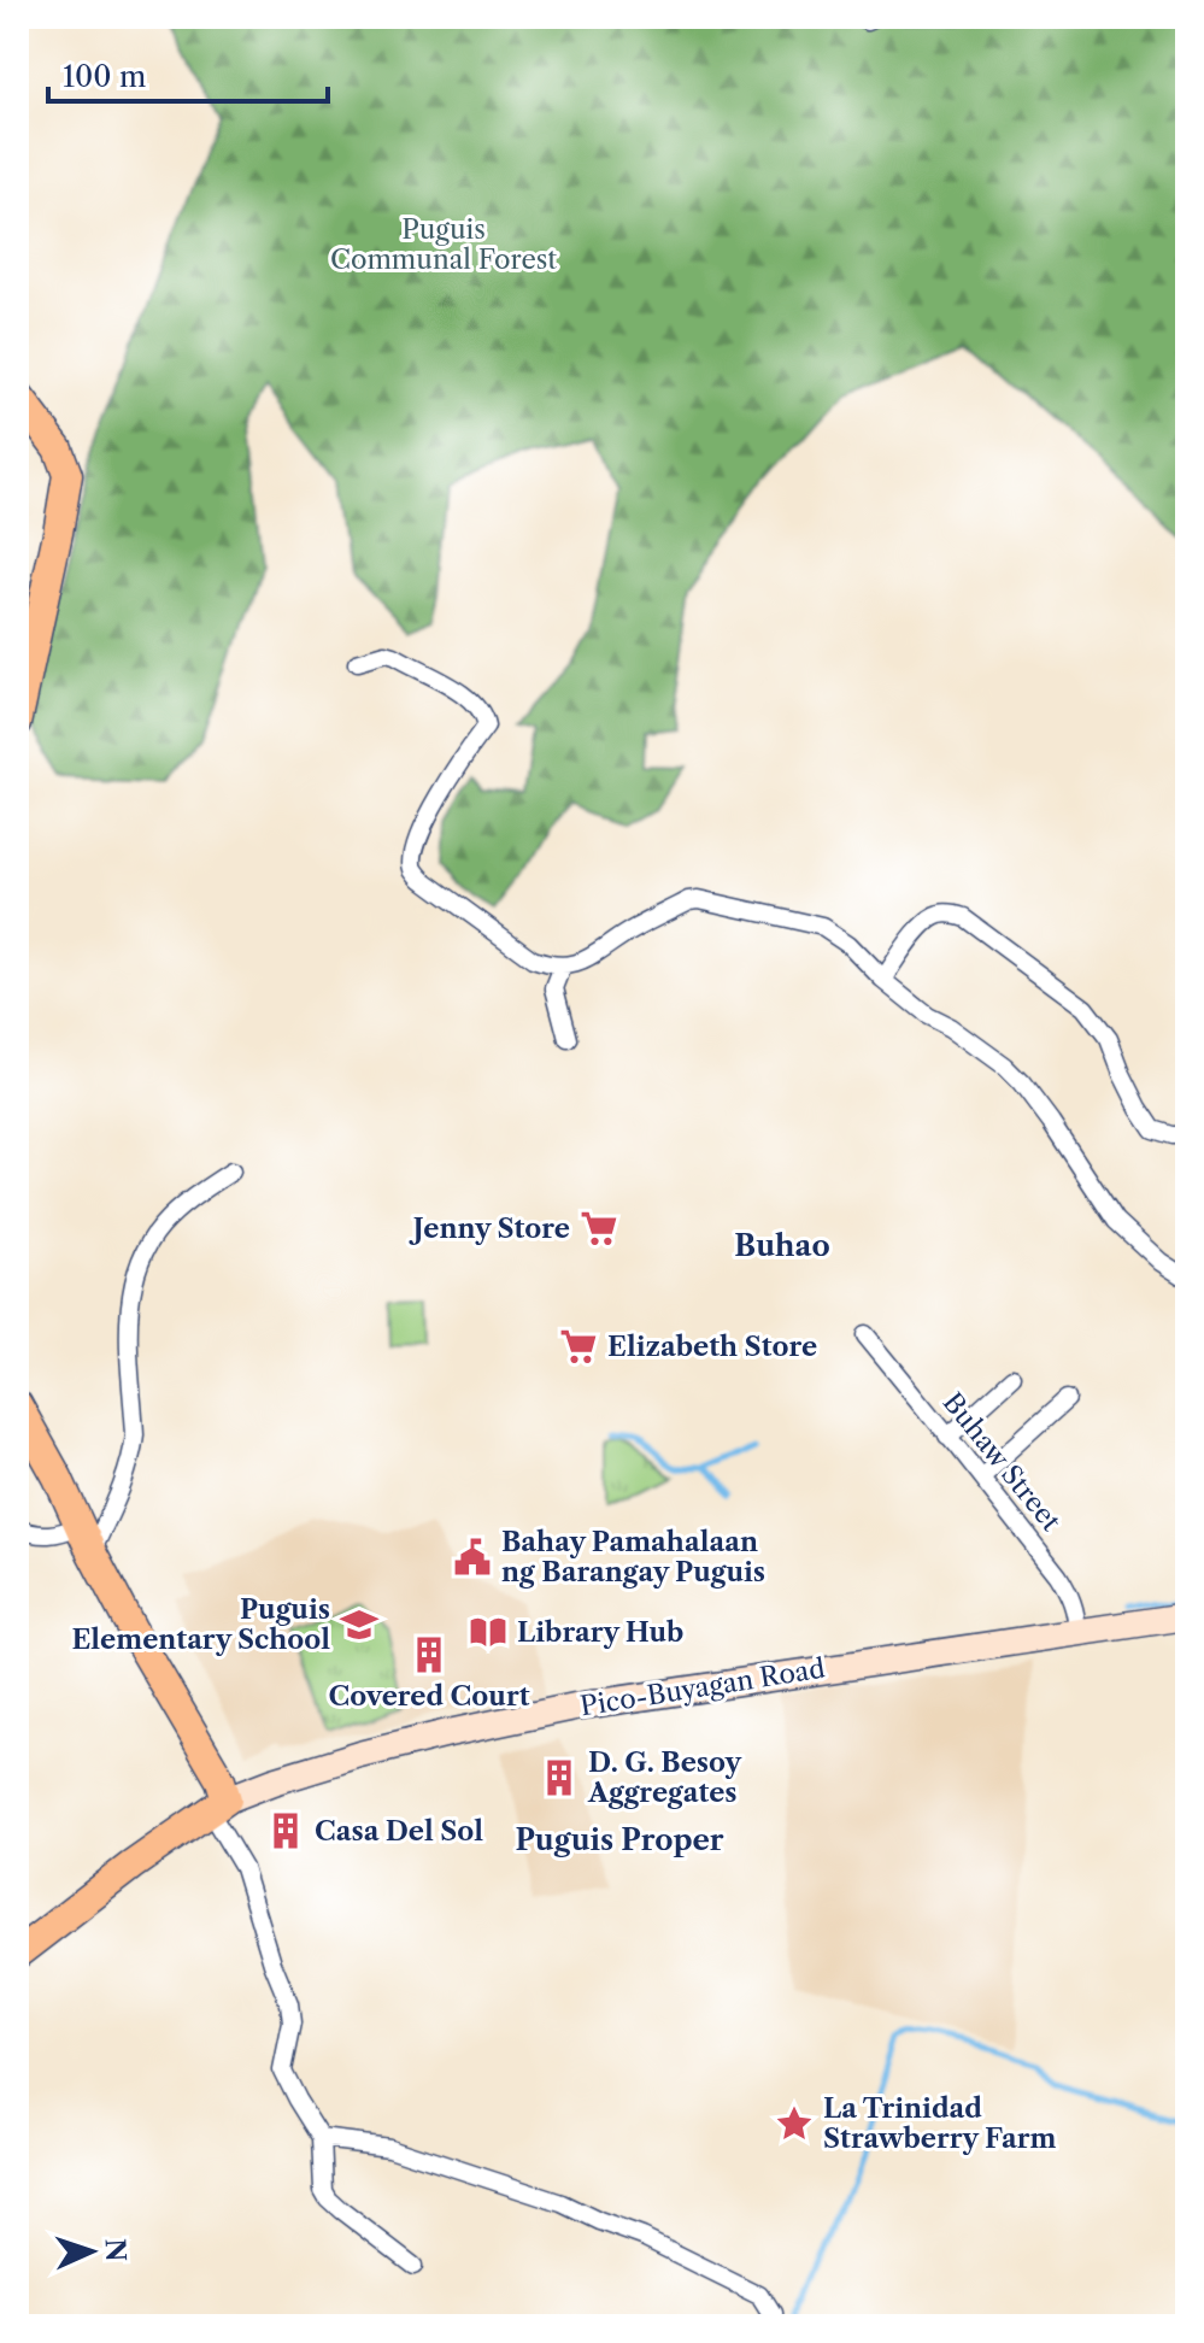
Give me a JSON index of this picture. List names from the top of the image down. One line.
{"streets":{"main road":["Pico-Buyagan Road"],"street":["Buhaw Street"]},"crossings":[["Buhaw Street","Pico-Buyagan Road"]],"districts":["Buhao","Puguis Proper"],"parks":["Puguis Communal Forest"],"places":{"supermarket":["Jenny Store","Elizabeth Store"],"public building":["Bahay Pamahalaan ng Barangay Puguis"],"school or university":["Puguis Elementary School"],"library":["Library Hub"],"building":["Covered Court","D. G. Besoy Aggregates","Casa Del Sol"],"place":["La Trinidad Strawberry Farm"]},"scale_bar":"100 m","north":"right"}
